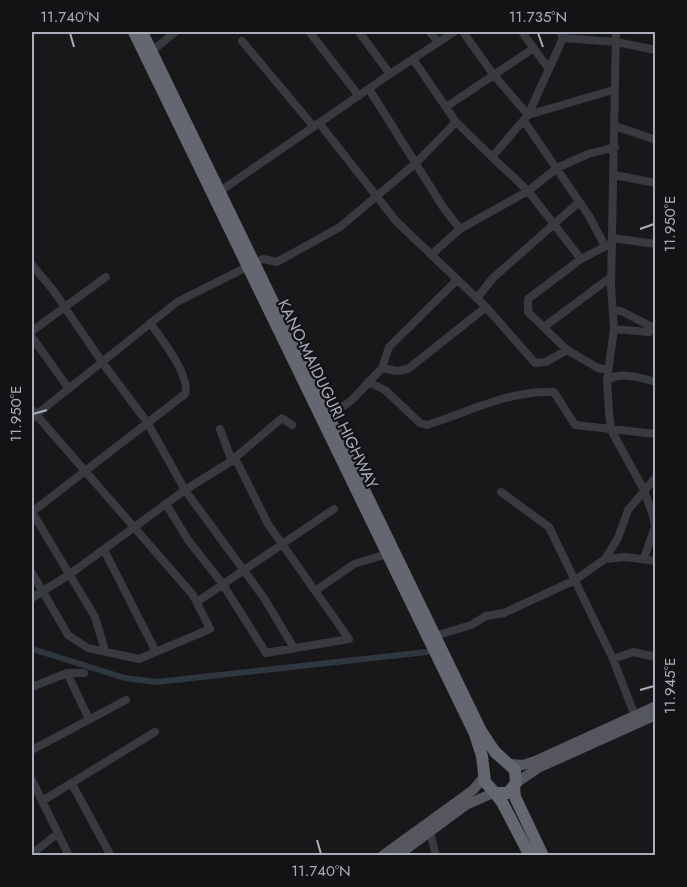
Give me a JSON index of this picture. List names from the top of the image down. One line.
{"streets":{"highway":["KANO-MAIDUGURI HIGHWAY"]},"coordinates":["11.740°N","11.735°N","11.950°E","11.945°E"]}
